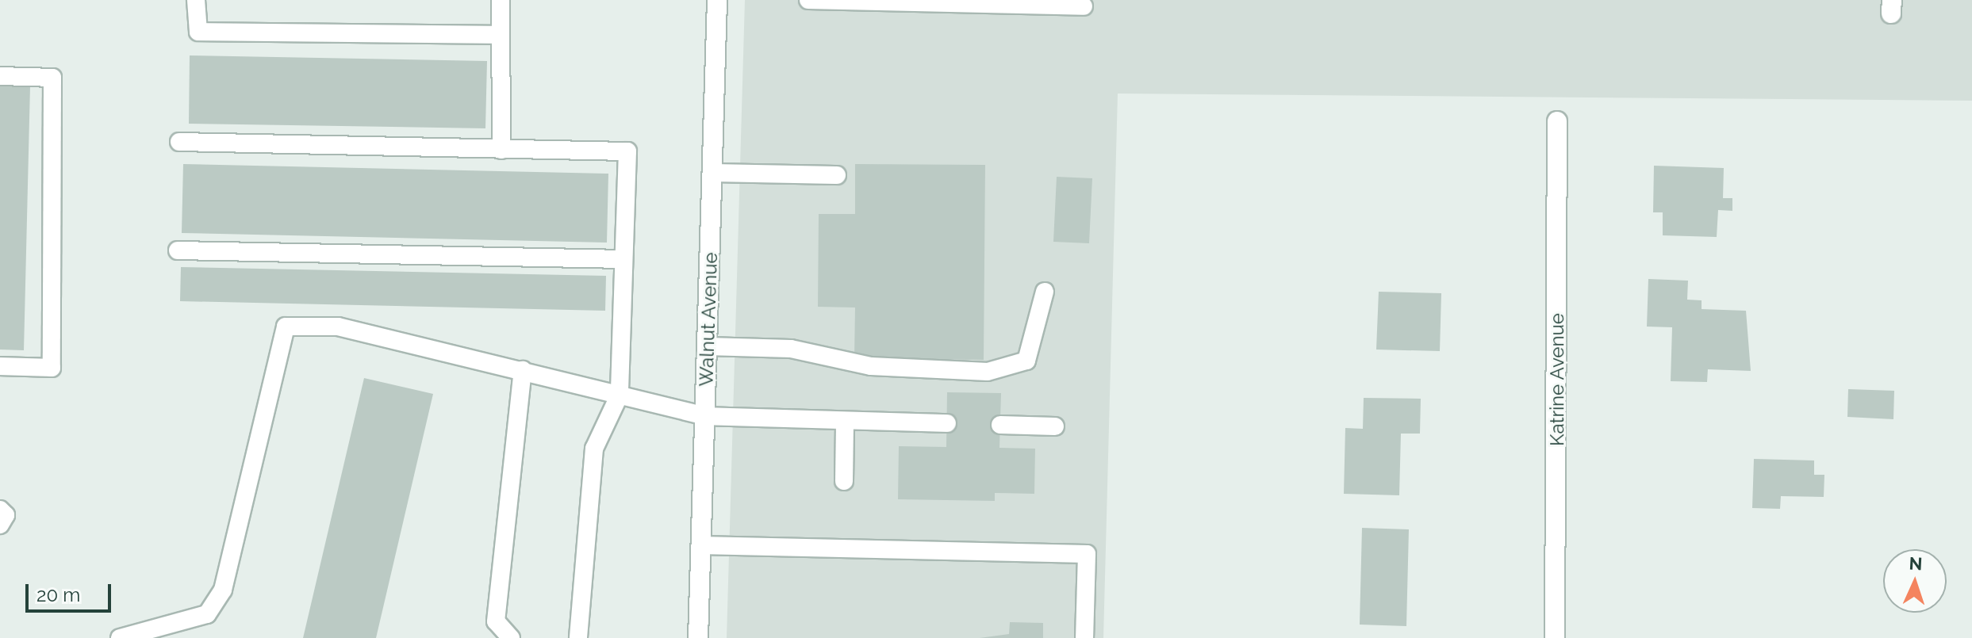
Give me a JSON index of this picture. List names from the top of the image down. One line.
{"streets":{"street":["Walnut Avenue","Katrine Avenue"]},"scale_bar":"20 m","north":"top"}
